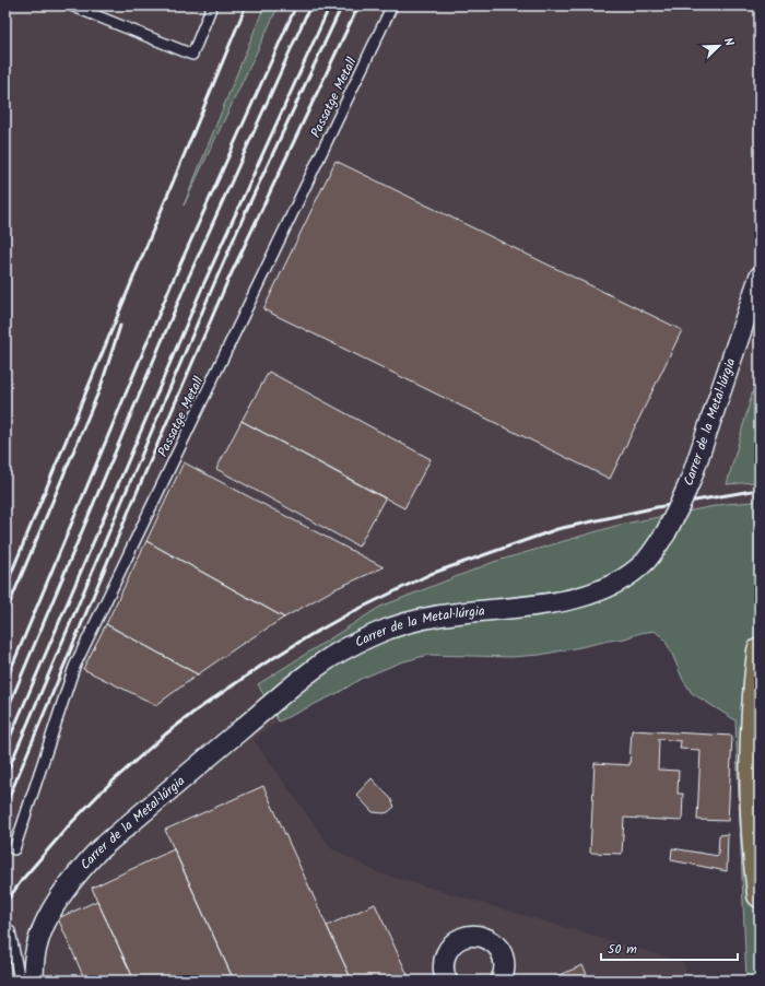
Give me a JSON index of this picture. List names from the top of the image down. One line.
{"streets":{"street":["Carrer de la Metal·lúrgia"],"lane":["Passatge Metall"]},"scale_bar":"50 m","north":"top right"}
